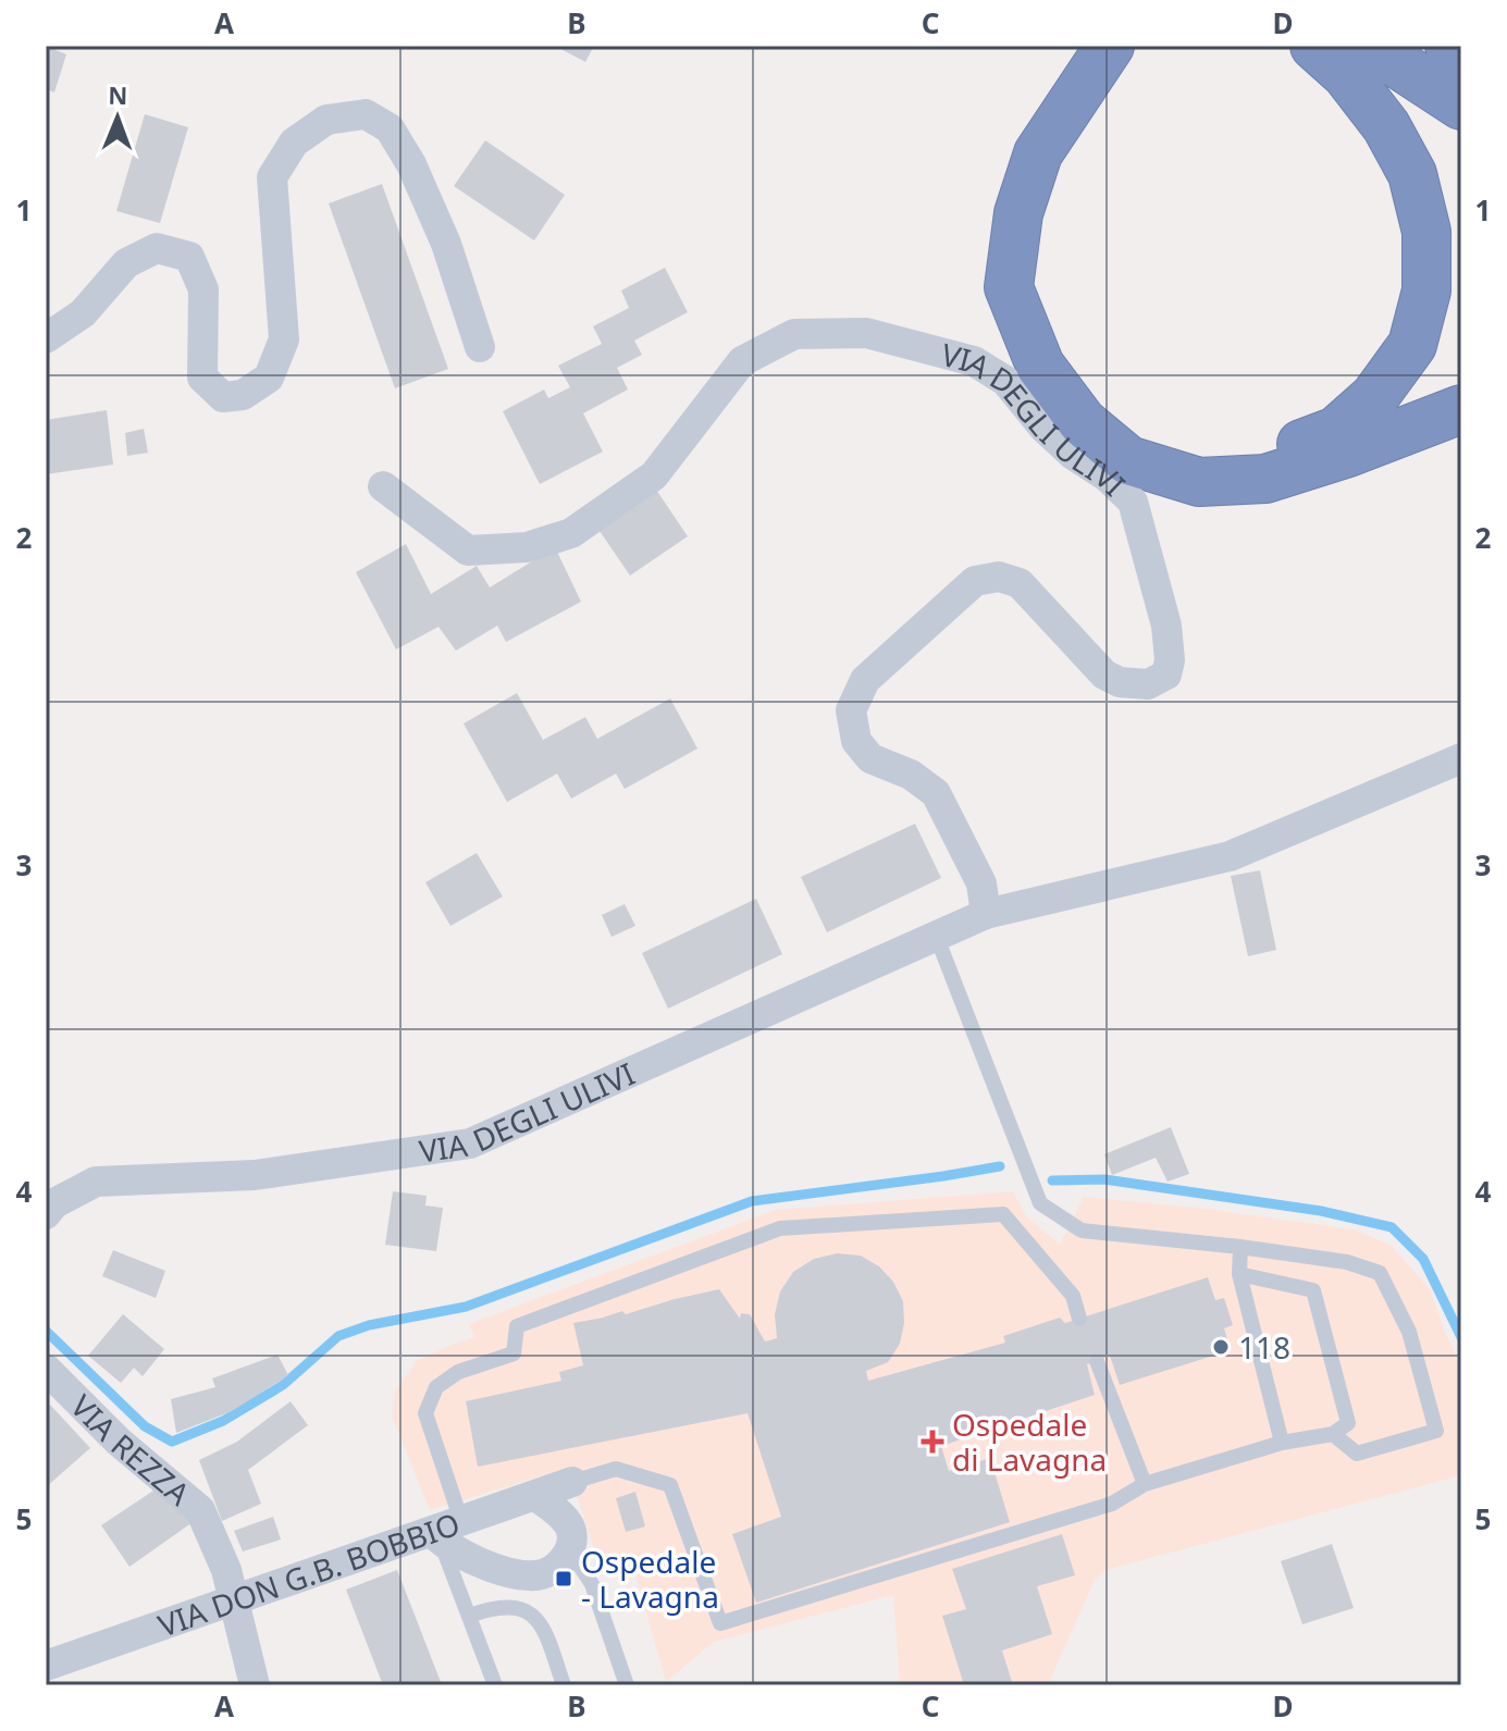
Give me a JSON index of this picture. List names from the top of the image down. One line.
{"streets":{"street":["VIA DEGLI ULIVI","VIA REZZA","VIA DON G.B. BOBBIO"]},"crossings":[["VIA REZZA","VIA DON G.B. BOBBIO"]],"places":{"other":["118"],"health":["Ospedale di Lavagna"],"transit":["Ospedale - Lavagna"]},"north":"top","grid":{"columns":["A","B","C","D"],"rows":["1","2","3","4","5"]}}
